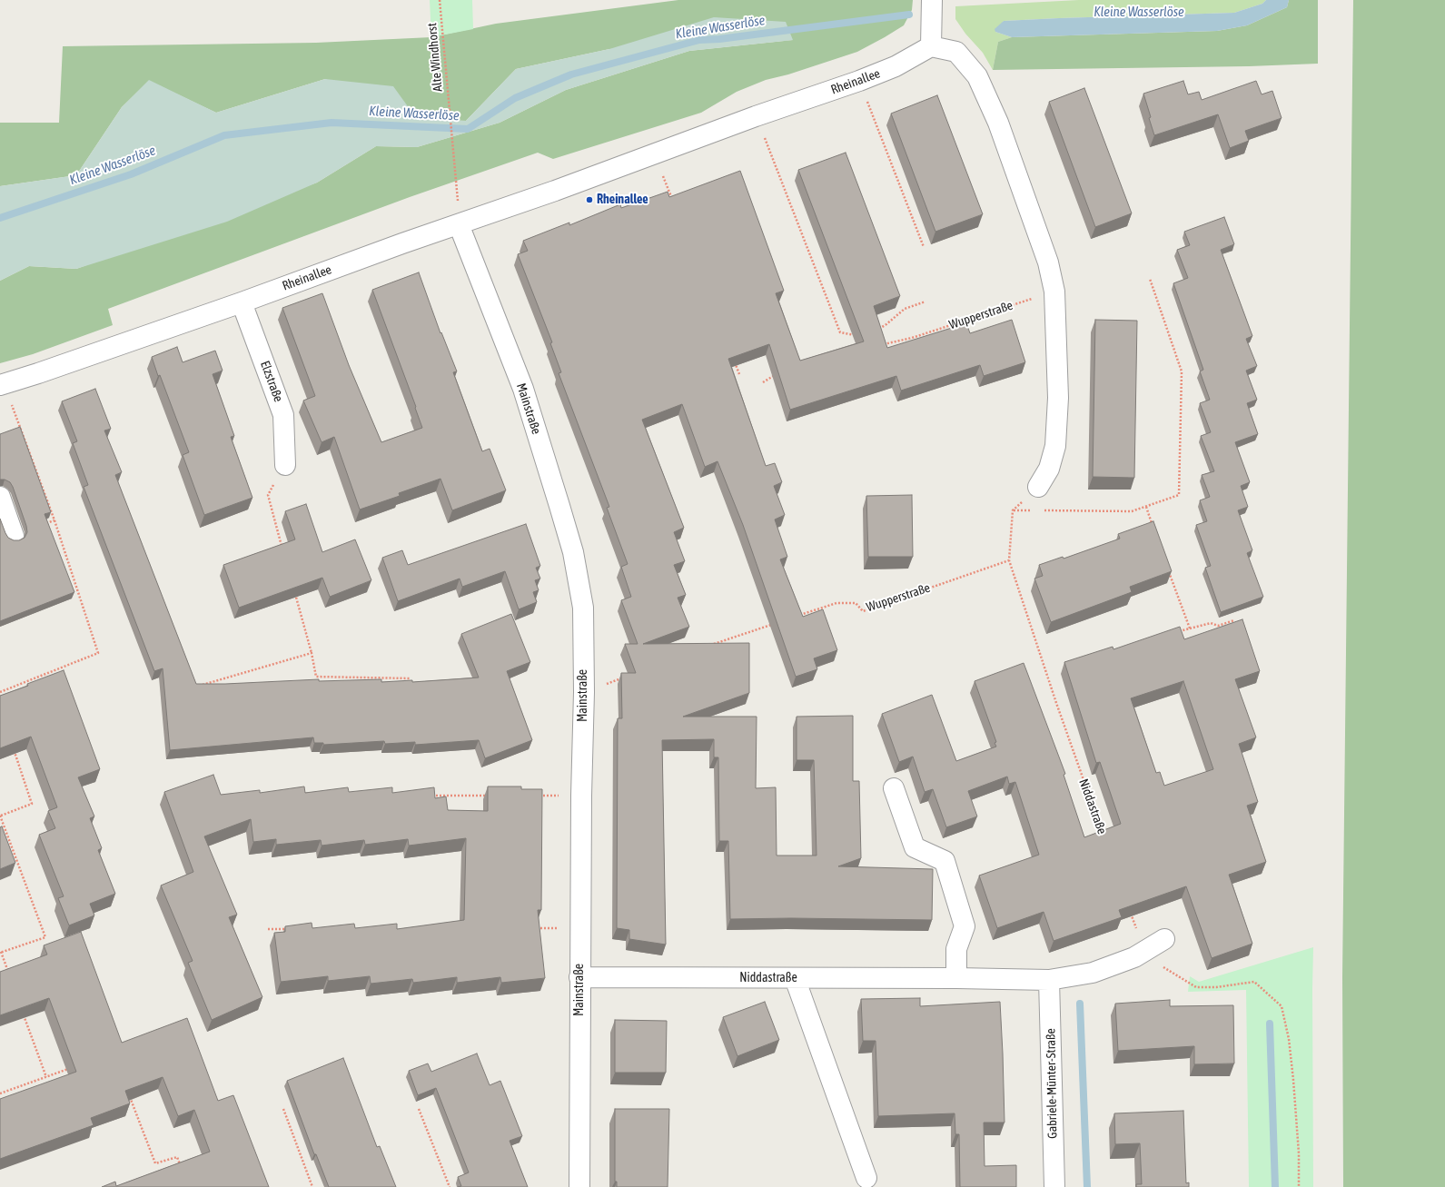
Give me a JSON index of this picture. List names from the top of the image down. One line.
{"streets":{"street":["Rheinallee","Elzstraße","Mainstraße","Niddastraße","Gabriele-Münter-Straße"],"path":["Alte Windhorst","Wupperstraße"]},"crossings":[["Rheinallee","Elzstraße"],["Rheinallee","Mainstraße"],["Wupperstraße","Niddastraße"],["Mainstraße","Niddastraße"],["Niddastraße","Gabriele-Münter-Straße"]],"water":["Kleine Wasserlöse"],"places":["Rheinallee"]}
